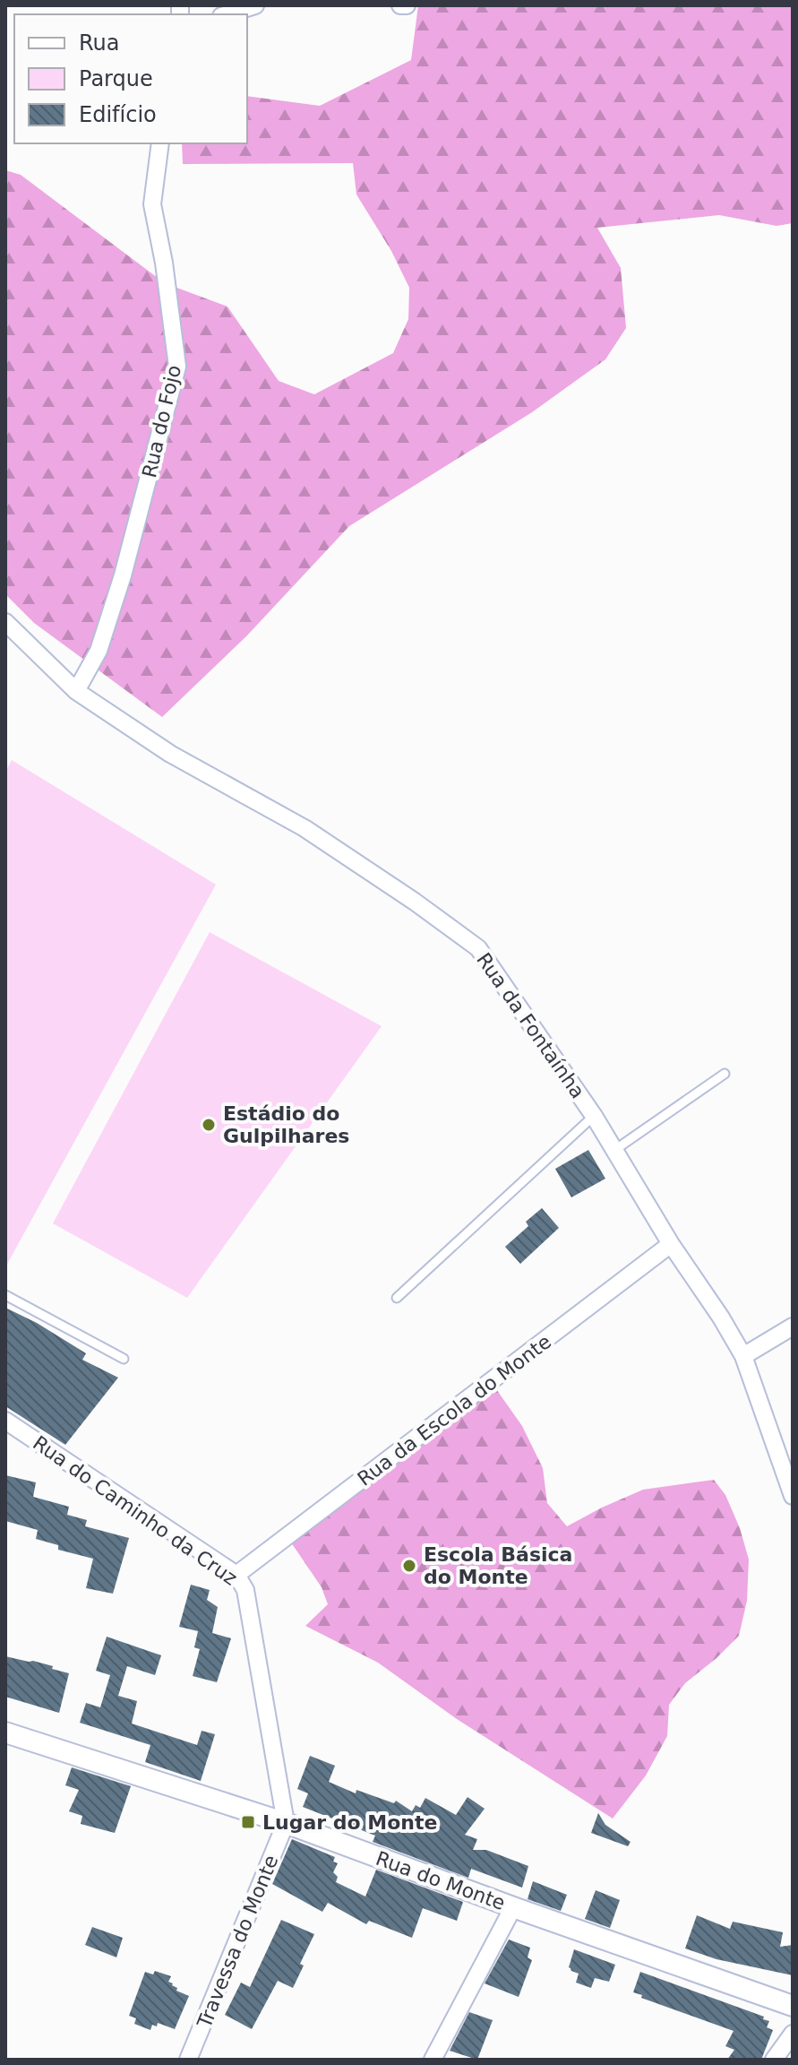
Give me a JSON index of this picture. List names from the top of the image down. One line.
{"streets":{"street":["Rua do Fojo","Rua da Fontaínha","Rua da Escola do Monte","Rua do Caminho da Cruz","Rua do Monte","Travessa do Monte"]},"crossings":[["Rua do Fojo","Rua da Fontaínha"],["Rua da Fontaínha","Rua da Escola do Monte"],["Rua da Escola do Monte","Rua do Caminho da Cruz"],["Rua do Caminho da Cruz","Rua do Monte"],["Rua do Caminho da Cruz","Travessa do Monte"],["Rua do Monte","Travessa do Monte"]],"places":{"other":["Estádio do Gulpilhares","Escola Básica do Monte"],"transit":["Lugar do Monte"]},"legend":["Rua","Parque","Edifício"]}
